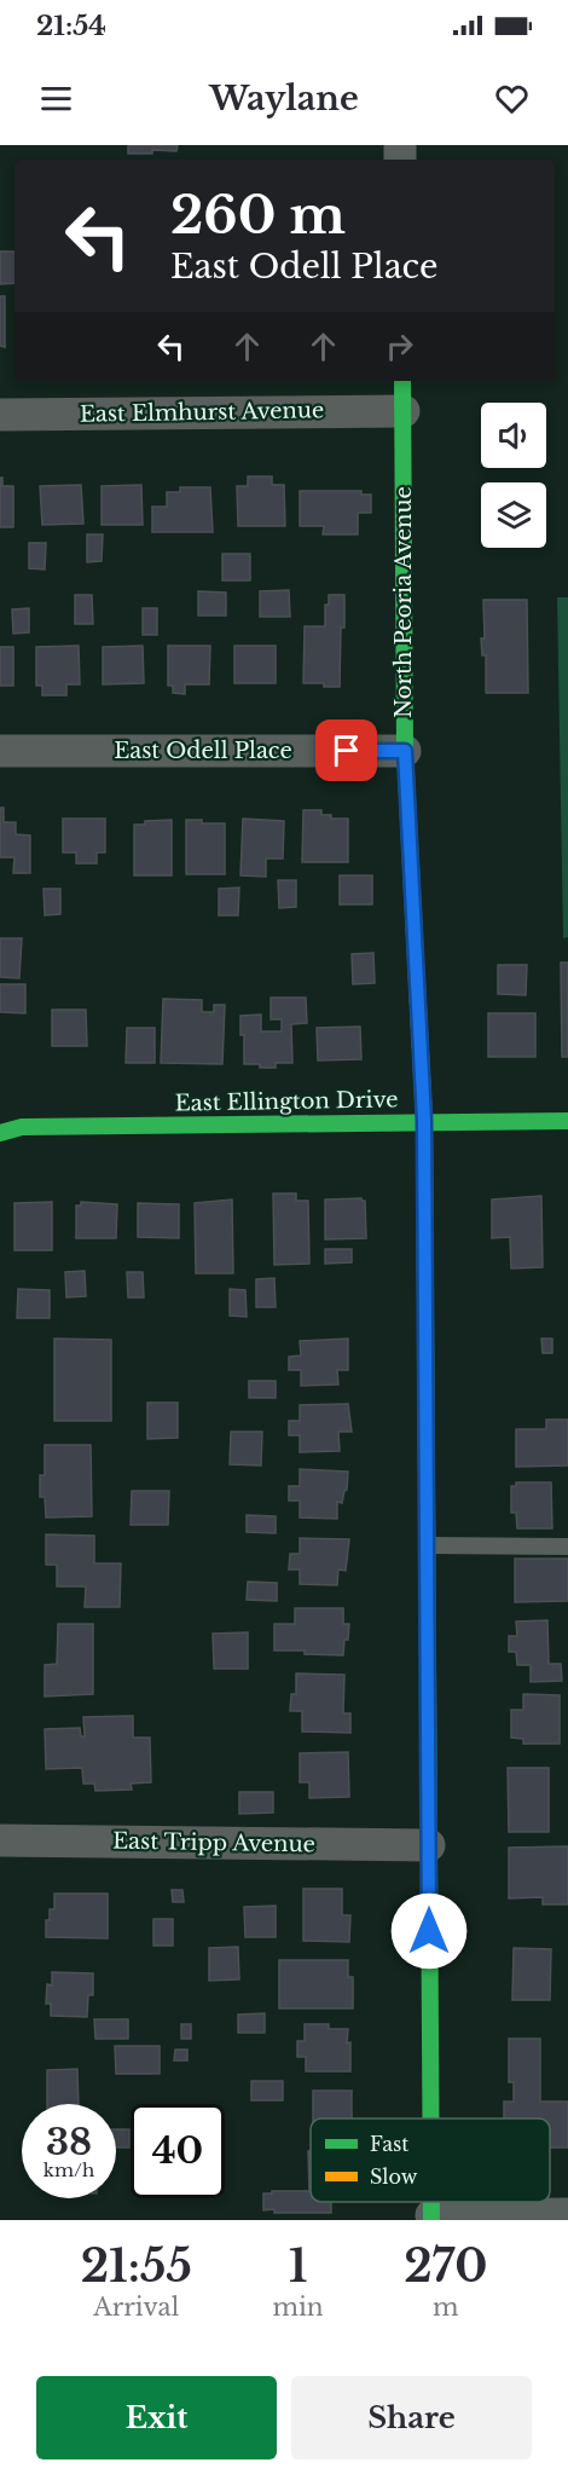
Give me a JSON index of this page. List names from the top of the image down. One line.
{"streets":{"street":["East Elmhurst Avenue","North Peoria Avenue","East Odell Place","East Ellington Drive","East Tripp Avenue"]},"crossings":[["East Elmhurst Avenue","North Peoria Avenue"],["North Peoria Avenue","East Odell Place"],["North Peoria Avenue","East Ellington Drive"],["North Peoria Avenue","East Tripp Avenue"]],"legend":["Fast","Slow"],"page":{"status":"21:54","header":"Waylane","turn":["260 m","East Odell Place"],"speed":"38 km/h","limit":"40","eta":["21:55","Arrival","1","min","270","m"],"buttons":["Exit","Share"]}}
